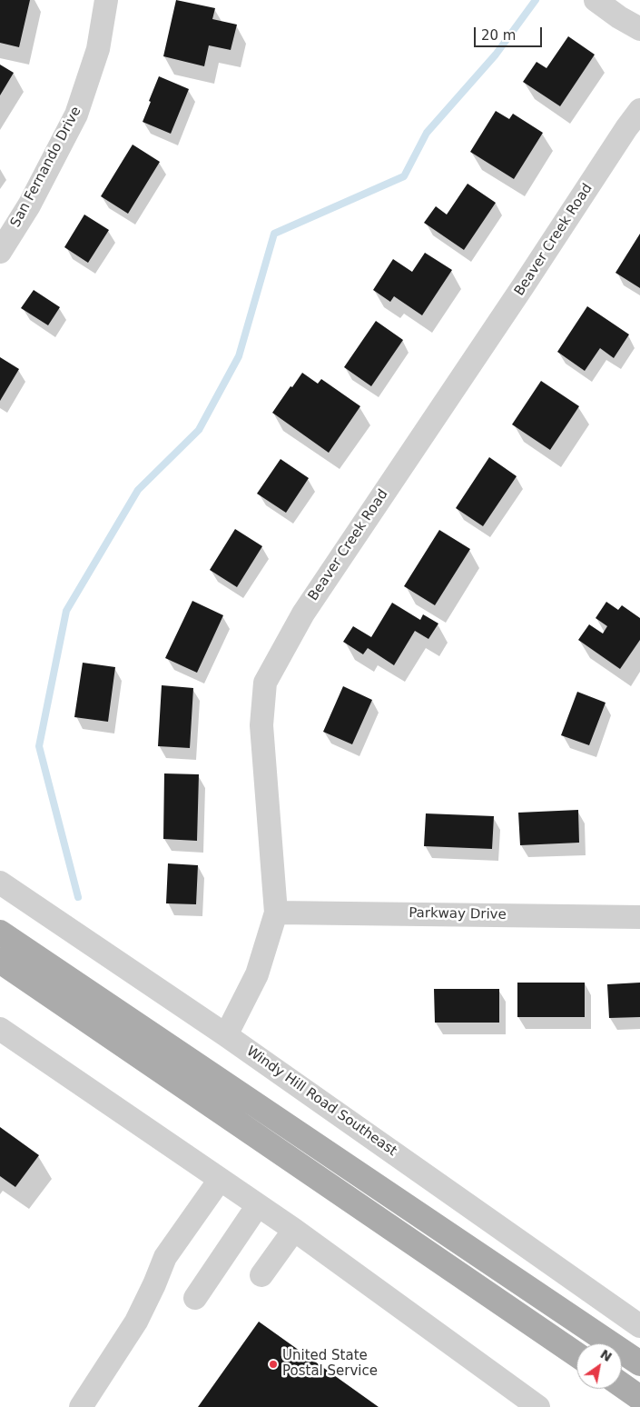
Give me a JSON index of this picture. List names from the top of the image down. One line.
{"streets":{"street":["San Fernando Drive","Beaver Creek Road","Parkway Drive","Windy Hill Road Southeast"]},"crossings":[["Beaver Creek Road","Parkway Drive"],["Beaver Creek Road","Windy Hill Road Southeast"]],"places":["United State Postal Service"],"scale_bar":"20 m","north":"top right"}
